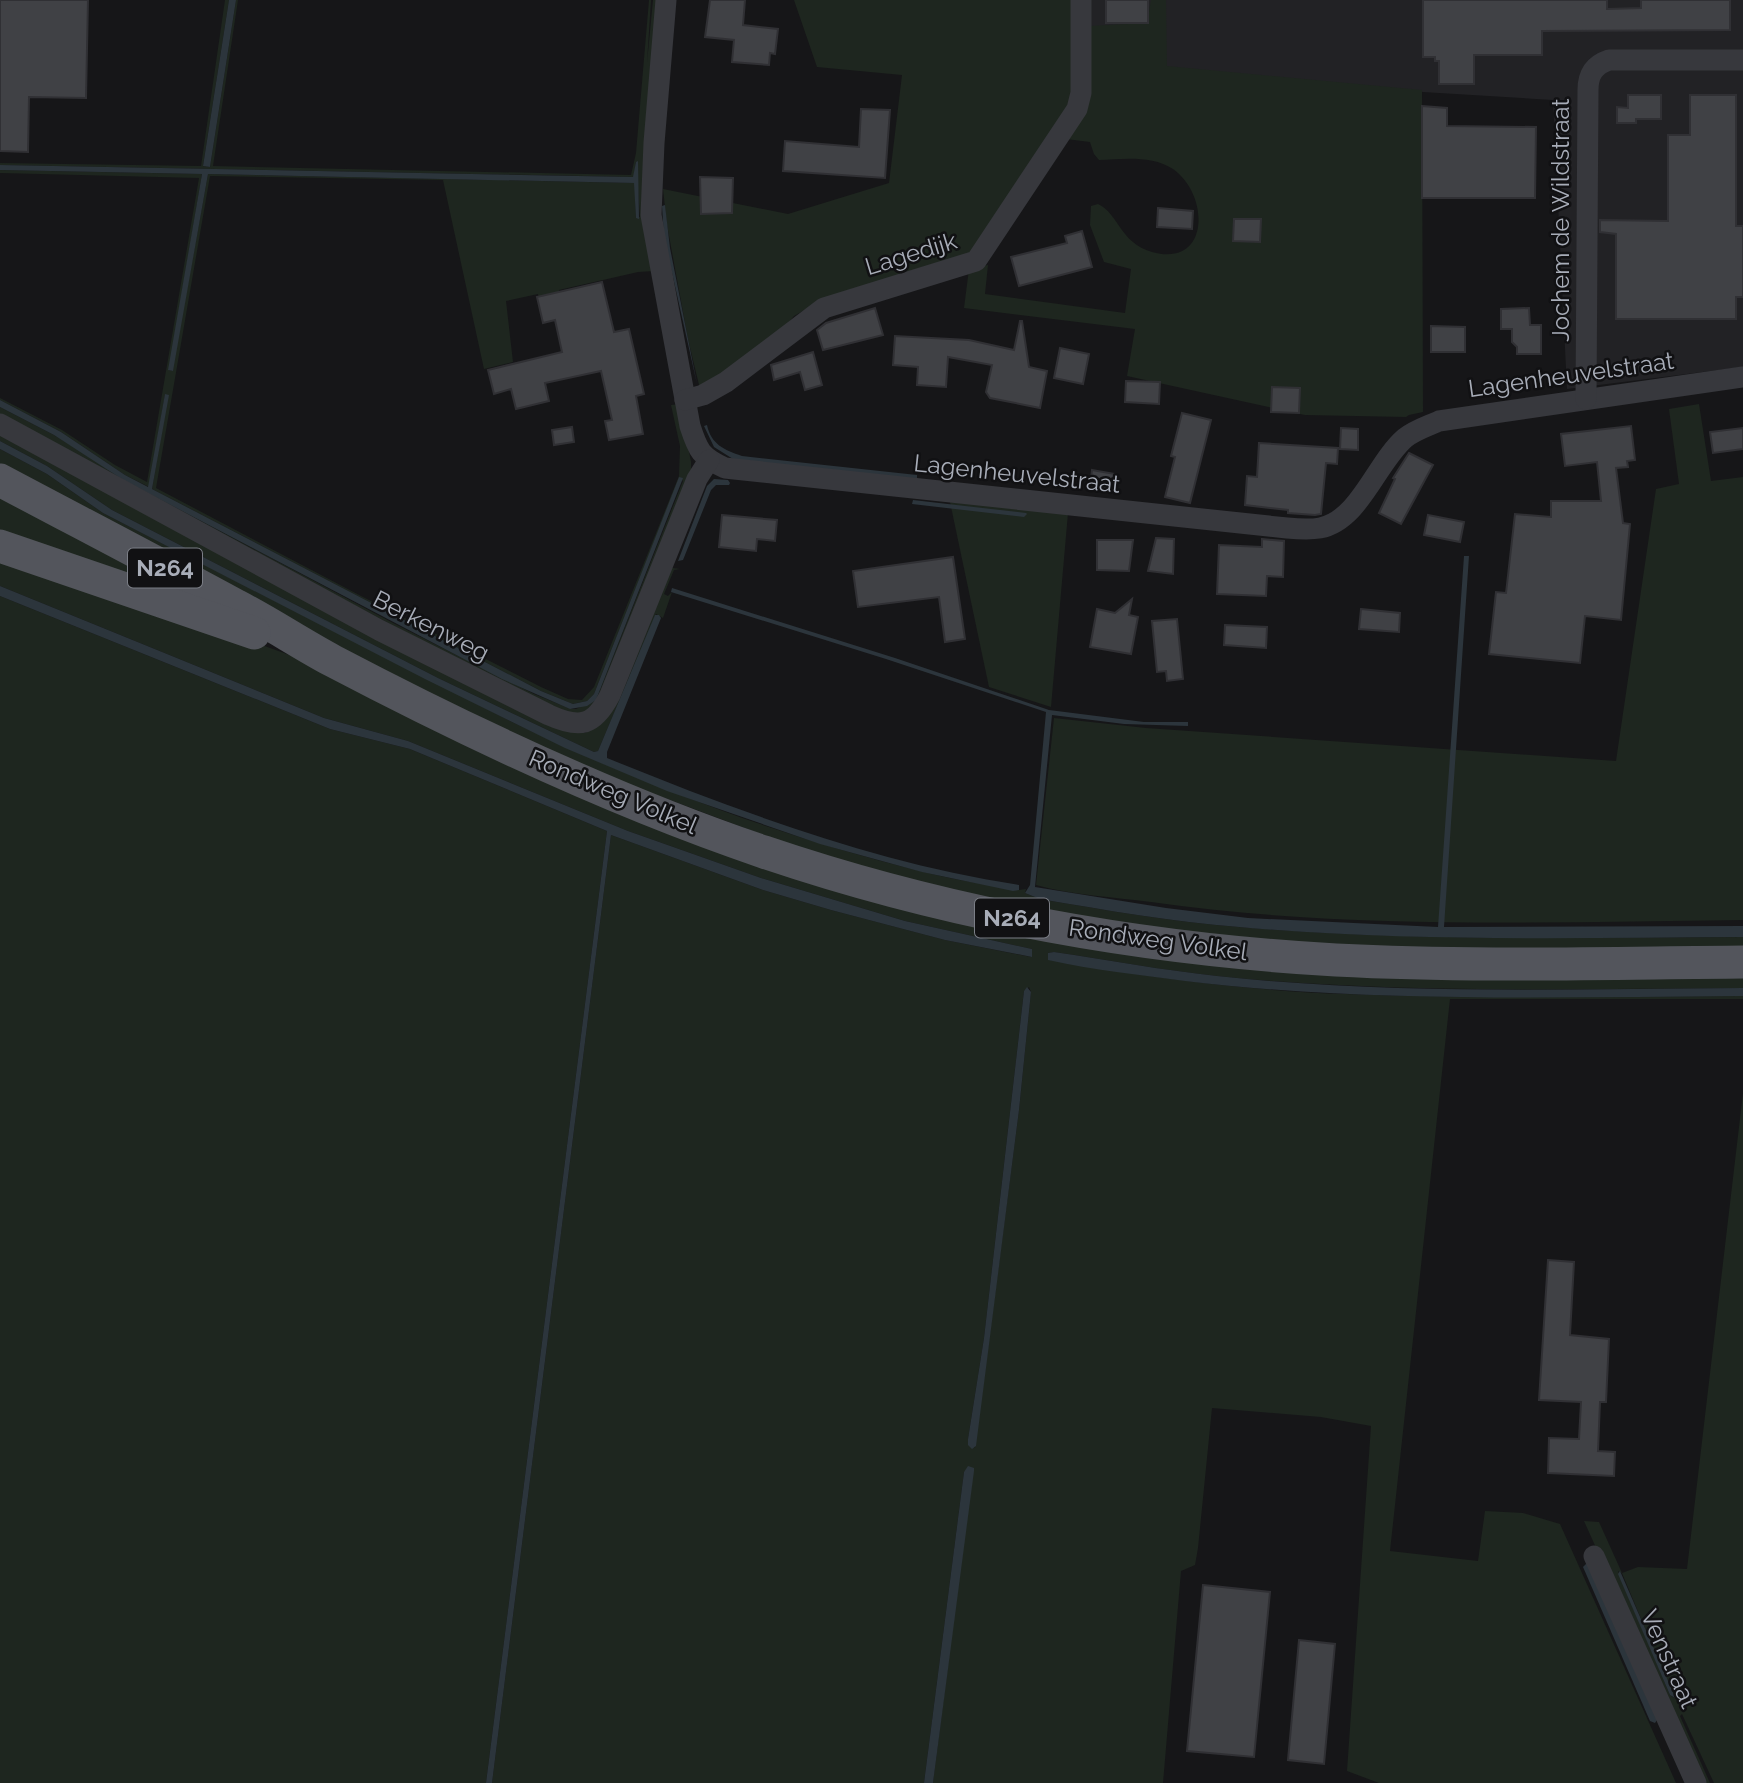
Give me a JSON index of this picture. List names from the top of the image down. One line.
{"streets":{"main road":["N264","Rondweg Volkel"],"street":["Jochem de Wildstraat","Lagedijk","Lagenheuvelstraat","Berkenweg","Venstraat"]},"crossings":[["Jochem de Wildstraat","Lagenheuvelstraat"],["Lagenheuvelstraat","Berkenweg"]]}
